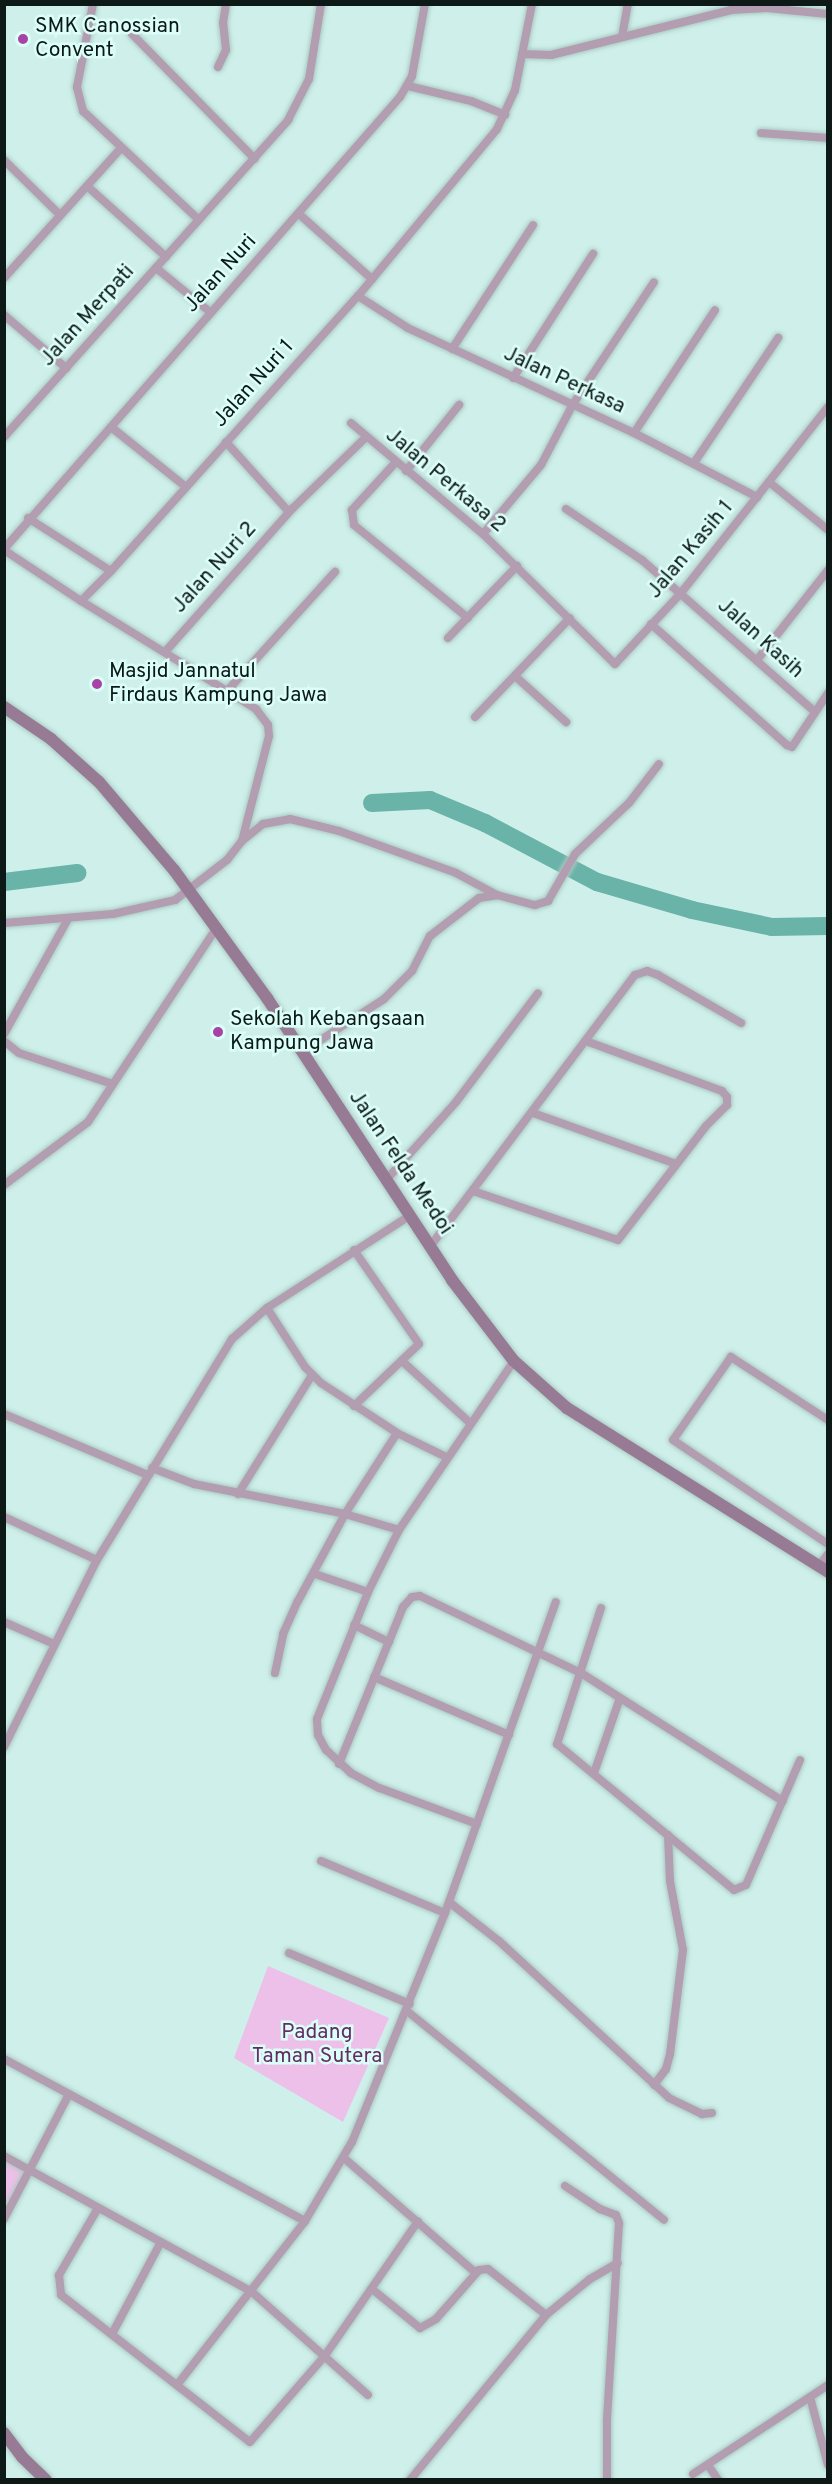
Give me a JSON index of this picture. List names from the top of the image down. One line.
{"streets":{"main road":["Jalan Felda Medoi"],"street":["Jalan Nuri","Jalan Merpati","Jalan Perkasa","Jalan Nuri 1","Jalan Perkasa 2","Jalan Kasih 1","Jalan Nuri 2","Jalan Kasih"]},"crossings":[["Jalan Perkasa","Jalan Nuri 1"],["Jalan Perkasa","Jalan Kasih 1"],["Jalan Perkasa 2","Jalan Kasih 1"],["Jalan Perkasa 2","Jalan Nuri 2"],["Jalan Kasih 1","Jalan Kasih"]],"parks":["Padang Taman Sutera"],"places":["SMK Canossian Convent","Masjid Jannatul Firdaus Kampung Jawa","Sekolah Kebangsaan Kampung Jawa"]}
